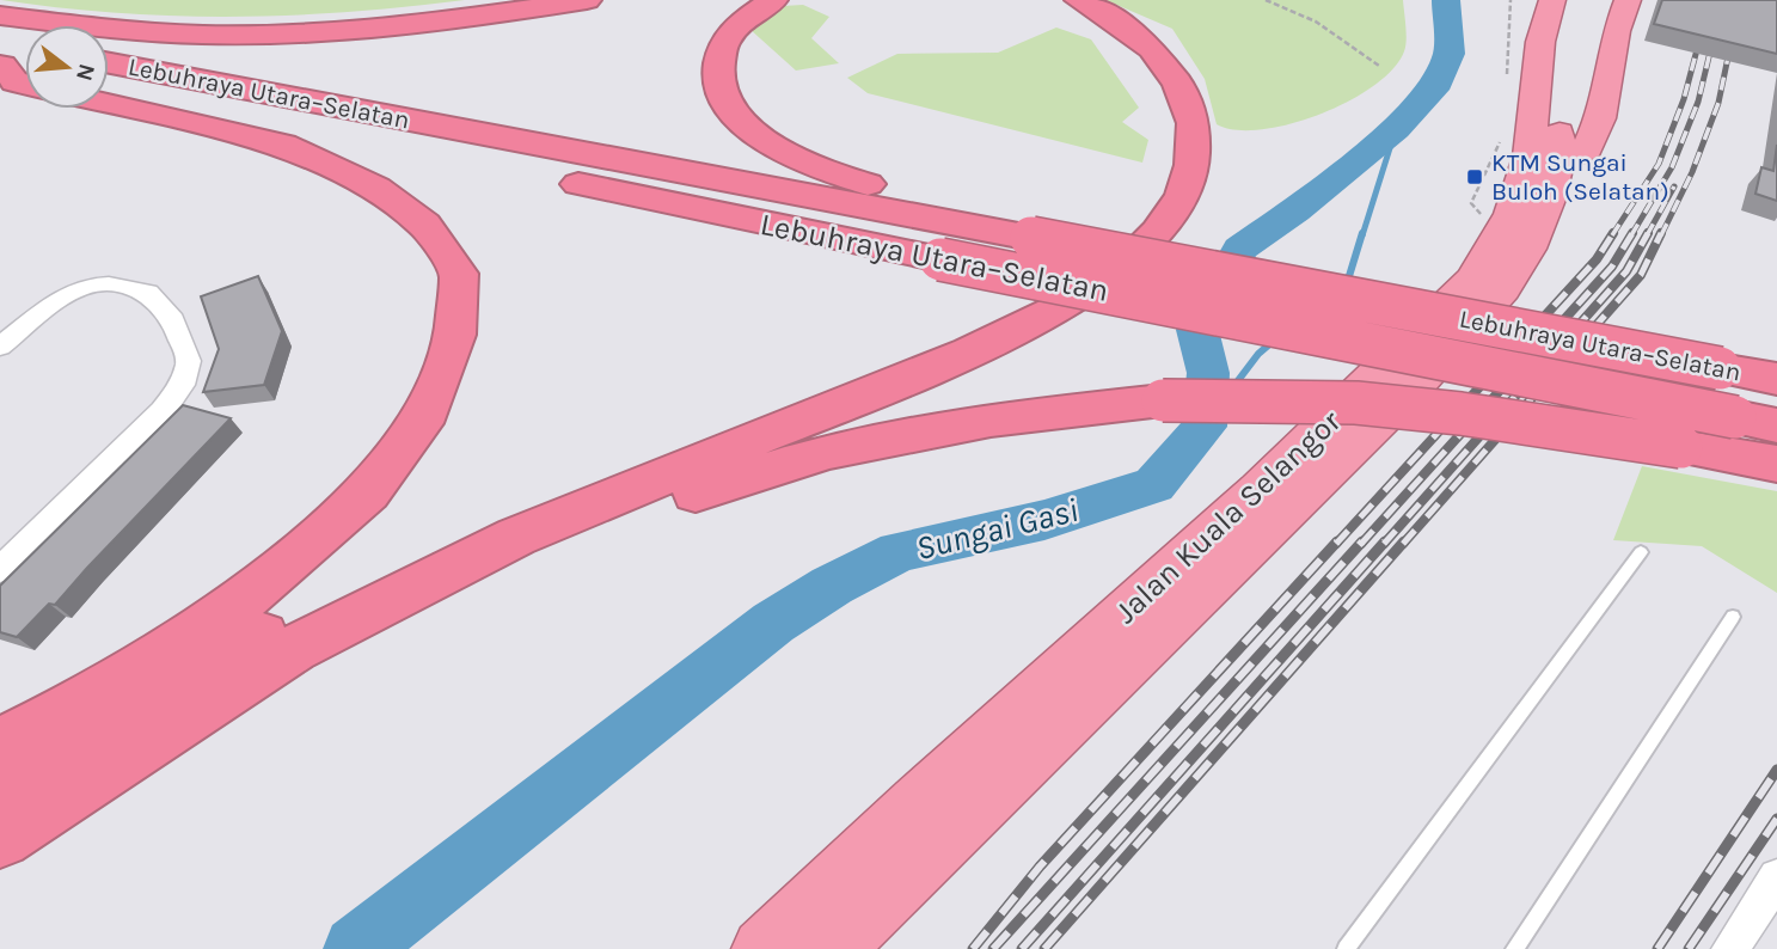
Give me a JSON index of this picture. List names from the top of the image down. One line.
{"streets":{"highway":["Lebuhraya Utara–Selatan","Jalan Kuala Selangor"]},"water":["Sungai Gasi"],"places":{"transit":["KTM Sungai Buloh (Selatan)"]},"north":"right"}
